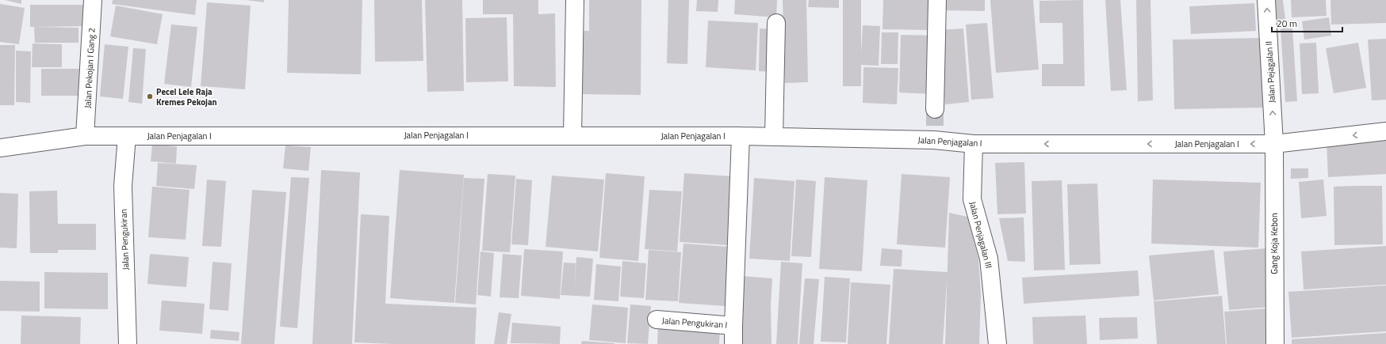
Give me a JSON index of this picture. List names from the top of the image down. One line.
{"streets":{"street":["Jalan Pekojan I Gang 2","Jalan Pejagalan II","Jalan Penjagalan I","Jalan Penjagalan III","Jalan Pengukiran","Gang Koja Kebon","Jalan Pengukiran I"]},"crossings":[["Jalan Pekojan I Gang 2","Jalan Penjagalan I"],["Jalan Pejagalan II","Jalan Penjagalan I"],["Jalan Pejagalan II","Gang Koja Kebon"],["Jalan Penjagalan I","Jalan Penjagalan III"],["Jalan Penjagalan I","Jalan Pengukiran"],["Jalan Penjagalan I","Gang Koja Kebon"]],"one_way":["Jalan Pejagalan II"],"places":["Pecel Lele Raja Kremes Pekojan"],"scale_bar":"20 m"}
